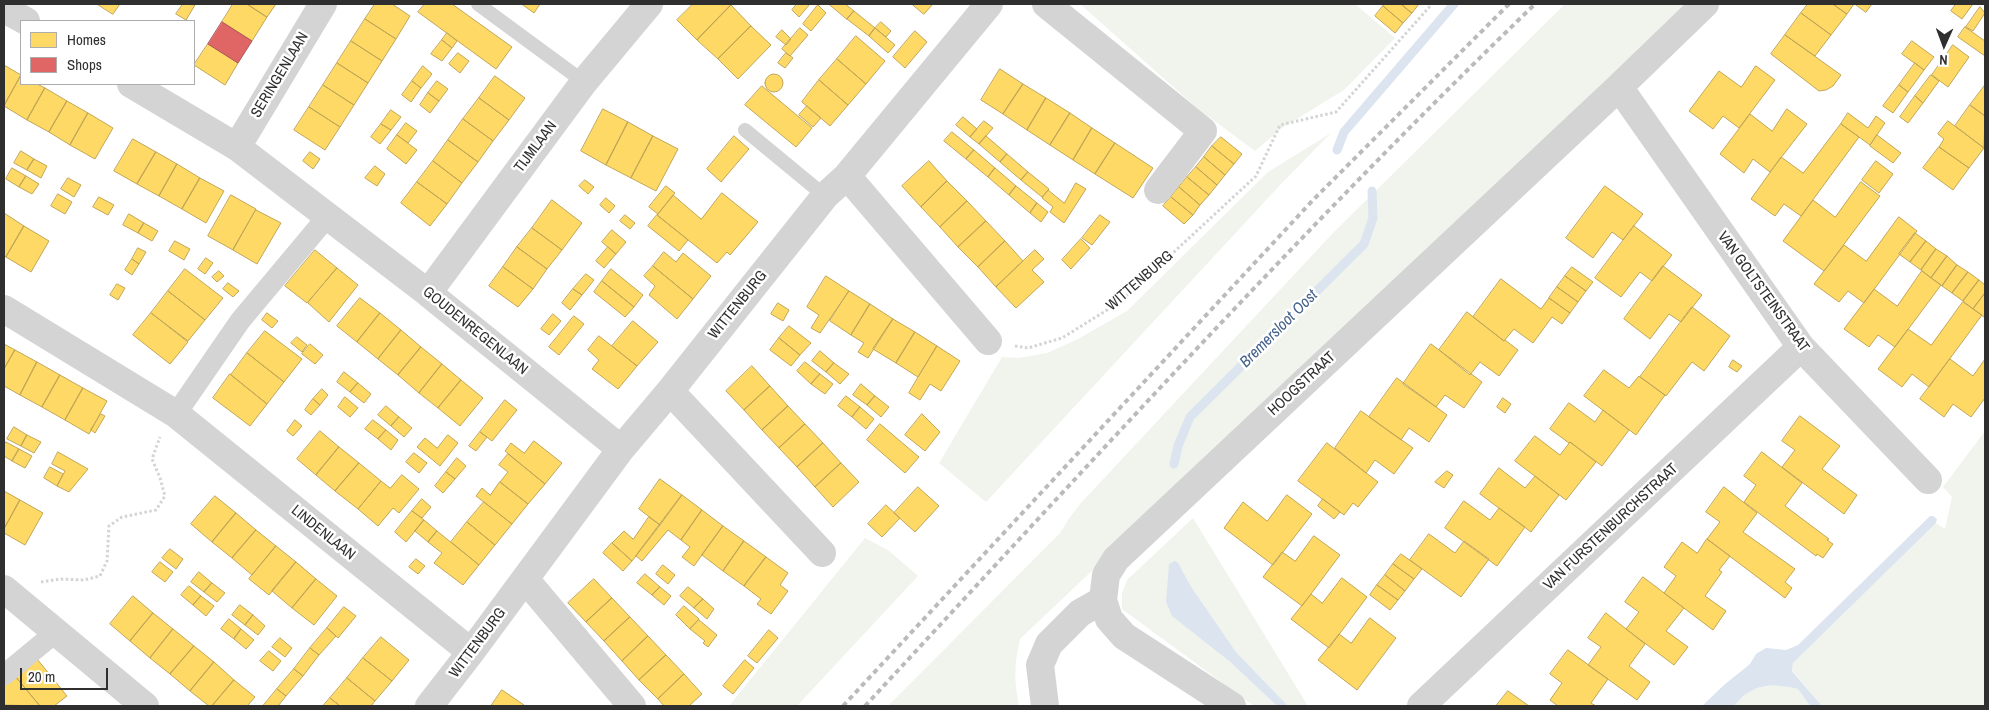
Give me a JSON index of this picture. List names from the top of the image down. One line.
{"streets":{"street":["SERINGENLAAN","TIJMLAAN","WITTENBURG","VAN GOLTSTEINSTRAAT","GOUDENREGENLAAN","HOOGSTRAAT","VAN FURSTENBURCHSTRAAT","LINDENLAAN"]},"crossings":[["SERINGENLAAN","GOUDENREGENLAAN"],["TIJMLAAN","GOUDENREGENLAAN"],["WITTENBURG","GOUDENREGENLAAN"],["WITTENBURG","LINDENLAAN"],["VAN GOLTSTEINSTRAAT","HOOGSTRAAT"],["VAN GOLTSTEINSTRAAT","VAN FURSTENBURCHSTRAAT"]],"water":["Bremersloot Oost"],"legend":["Homes","Shops"],"scale_bar":"20 m","north":"bottom"}
